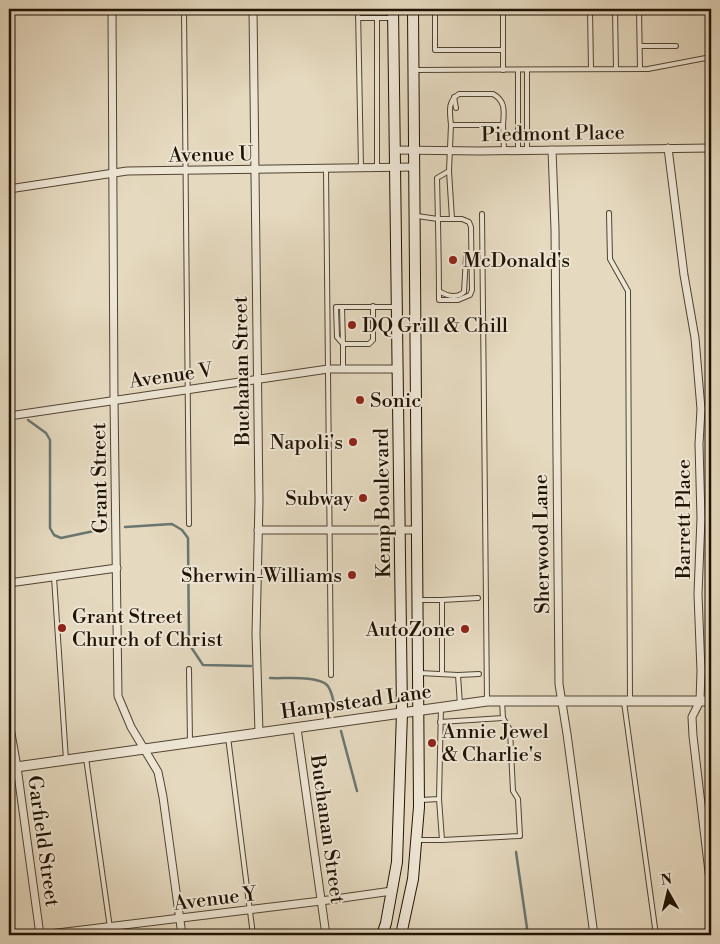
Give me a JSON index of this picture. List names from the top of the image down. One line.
{"streets":{"main road":["Kemp Boulevard"],"street":["Piedmont Place","Avenue U","Buchanan Street","Avenue V","Grant Street","Barrett Place","Sherwood Lane","Hampstead Lane","Garfield Street","Avenue Y"]},"crossings":[["Piedmont Place","Kemp Boulevard"],["Piedmont Place","Barrett Place"],["Piedmont Place","Sherwood Lane"],["Avenue U","Buchanan Street"],["Avenue U","Grant Street"],["Avenue U","Kemp Boulevard"],["Buchanan Street","Avenue V"],["Buchanan Street","Hampstead Lane"],["Buchanan Street","Avenue Y"],["Avenue V","Grant Street"],["Avenue V","Kemp Boulevard"],["Grant Street","Hampstead Lane"],["Grant Street","Avenue Y"],["Kemp Boulevard","Hampstead Lane"],["Kemp Boulevard","Avenue Y"],["Barrett Place","Hampstead Lane"],["Sherwood Lane","Hampstead Lane"],["Hampstead Lane","Garfield Street"],["Garfield Street","Avenue Y"]],"places":["McDonald's","DQ Grill & Chill","Sonic","Napoli's","Subway","Sherwin-Williams","Grant Street Church of Christ","AutoZone","Annie Jewel & Charlie's"],"north":"top"}
